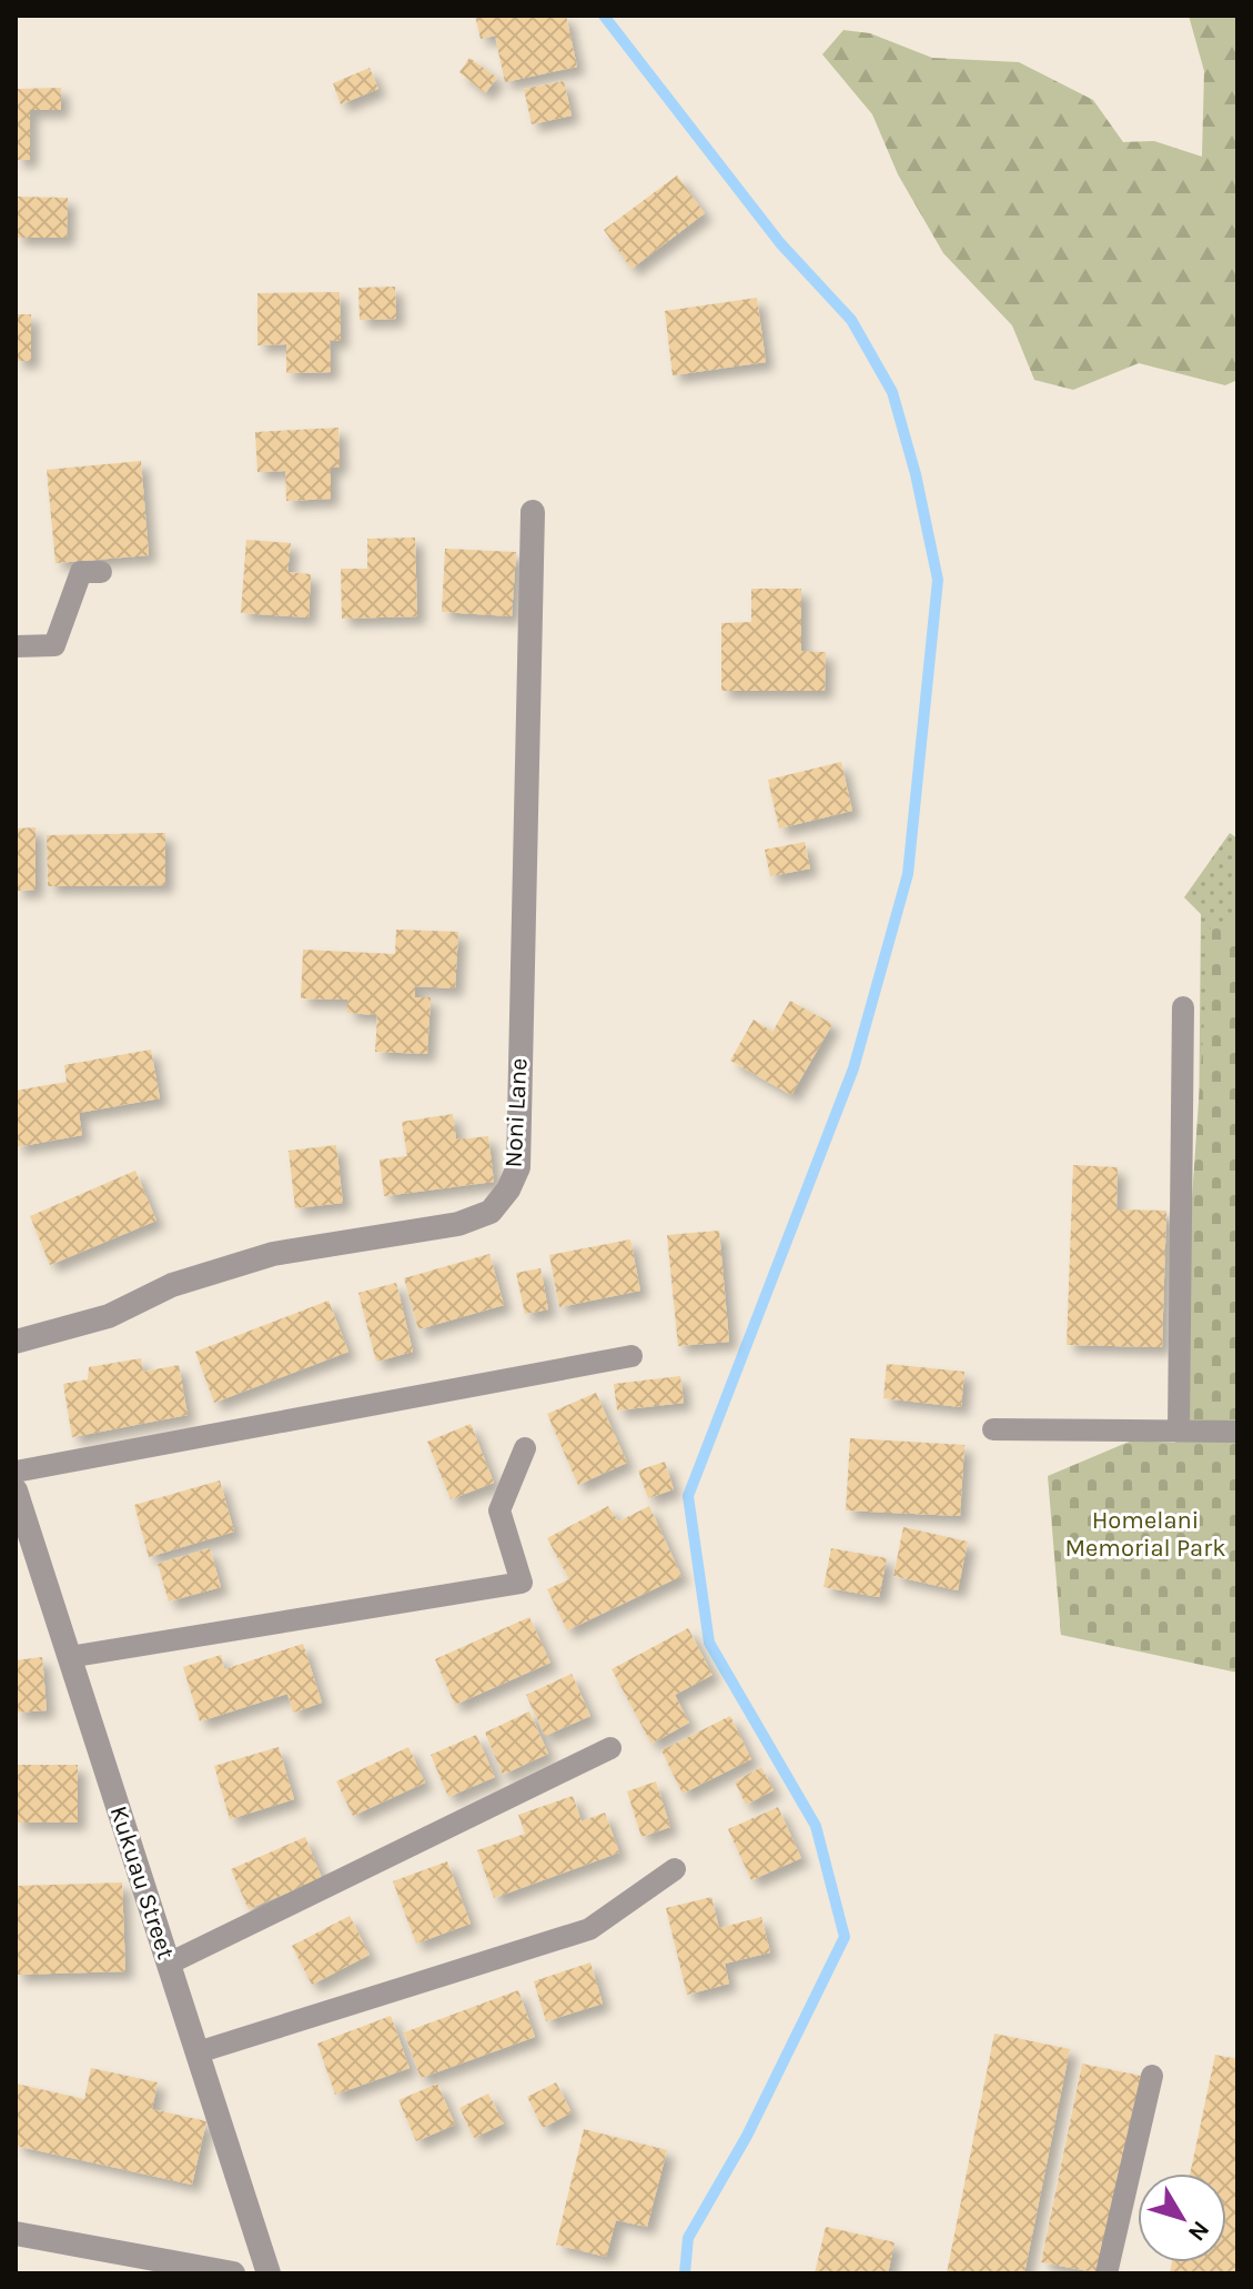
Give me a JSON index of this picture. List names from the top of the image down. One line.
{"streets":{"street":["Noni Lane","Kukuau Street"]},"parks":["Homelani Memorial Park"],"north":"bottom right"}
